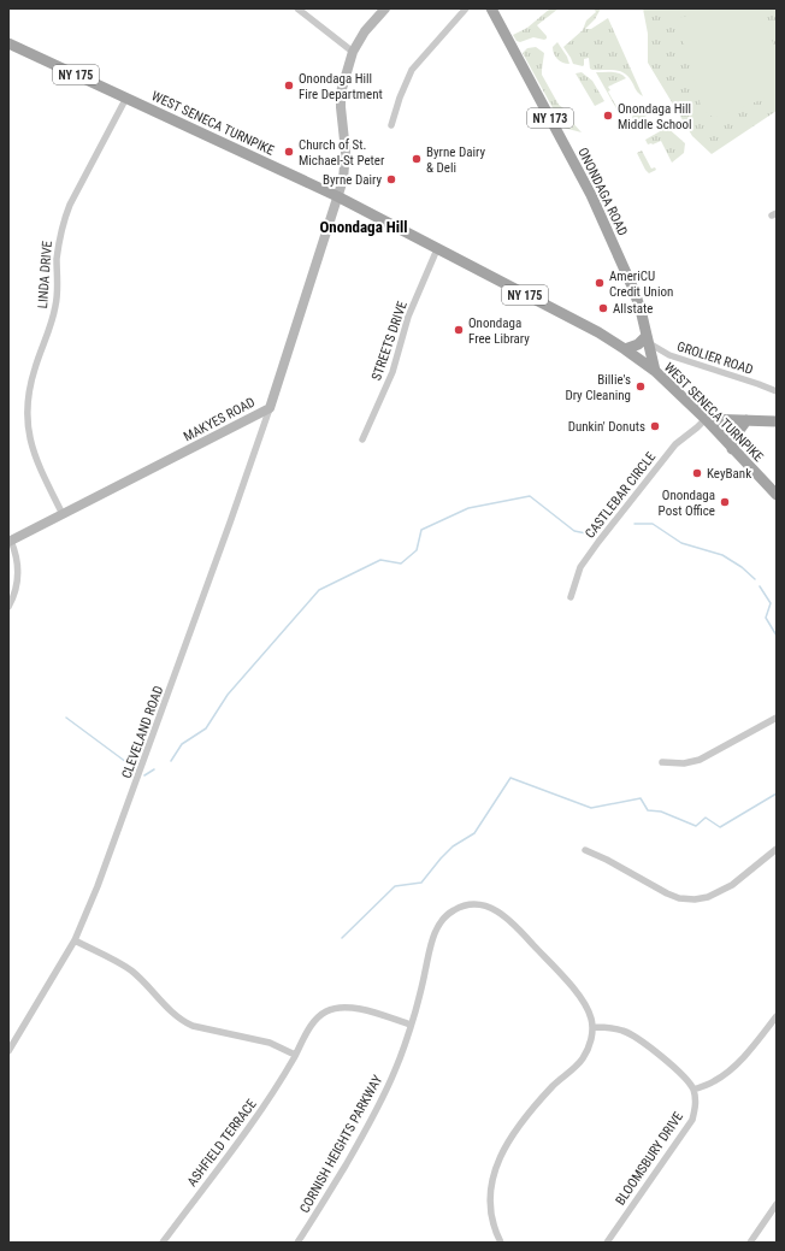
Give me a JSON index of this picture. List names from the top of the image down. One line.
{"streets":{"main road":["NY 175","NY 173","WEST SENECA TURNPIKE","ONONDAGA ROAD"],"street":["LINDA DRIVE","STREETS DRIVE","GROLIER ROAD","MAKYES ROAD","CASTLEBAR CIRCLE","CLEVELAND ROAD","ASHFIELD TERRACE","CORNISH HEIGHTS PARKWAY","BLOOMSBURY DRIVE"]},"crossings":[["WEST SENECA TURNPIKE","ONONDAGA ROAD"],["WEST SENECA TURNPIKE","LINDA DRIVE"],["WEST SENECA TURNPIKE","STREETS DRIVE"],["WEST SENECA TURNPIKE","MAKYES ROAD"],["WEST SENECA TURNPIKE","CASTLEBAR CIRCLE"],["ONONDAGA ROAD","GROLIER ROAD"],["LINDA DRIVE","MAKYES ROAD"],["MAKYES ROAD","CLEVELAND ROAD"],["ASHFIELD TERRACE","CORNISH HEIGHTS PARKWAY"]],"districts":["Onondaga Hill"],"places":["Onondaga Hill Fire Department","Onondaga Hill Middle School","Church of St. Michael-St Peter","Byrne Dairy & Deli","Byrne Dairy","AmeriCU Credit Union","Allstate","Onondaga Free Library","Billie's Dry Cleaning","Dunkin' Donuts","KeyBank","Onondaga Post Office"]}
